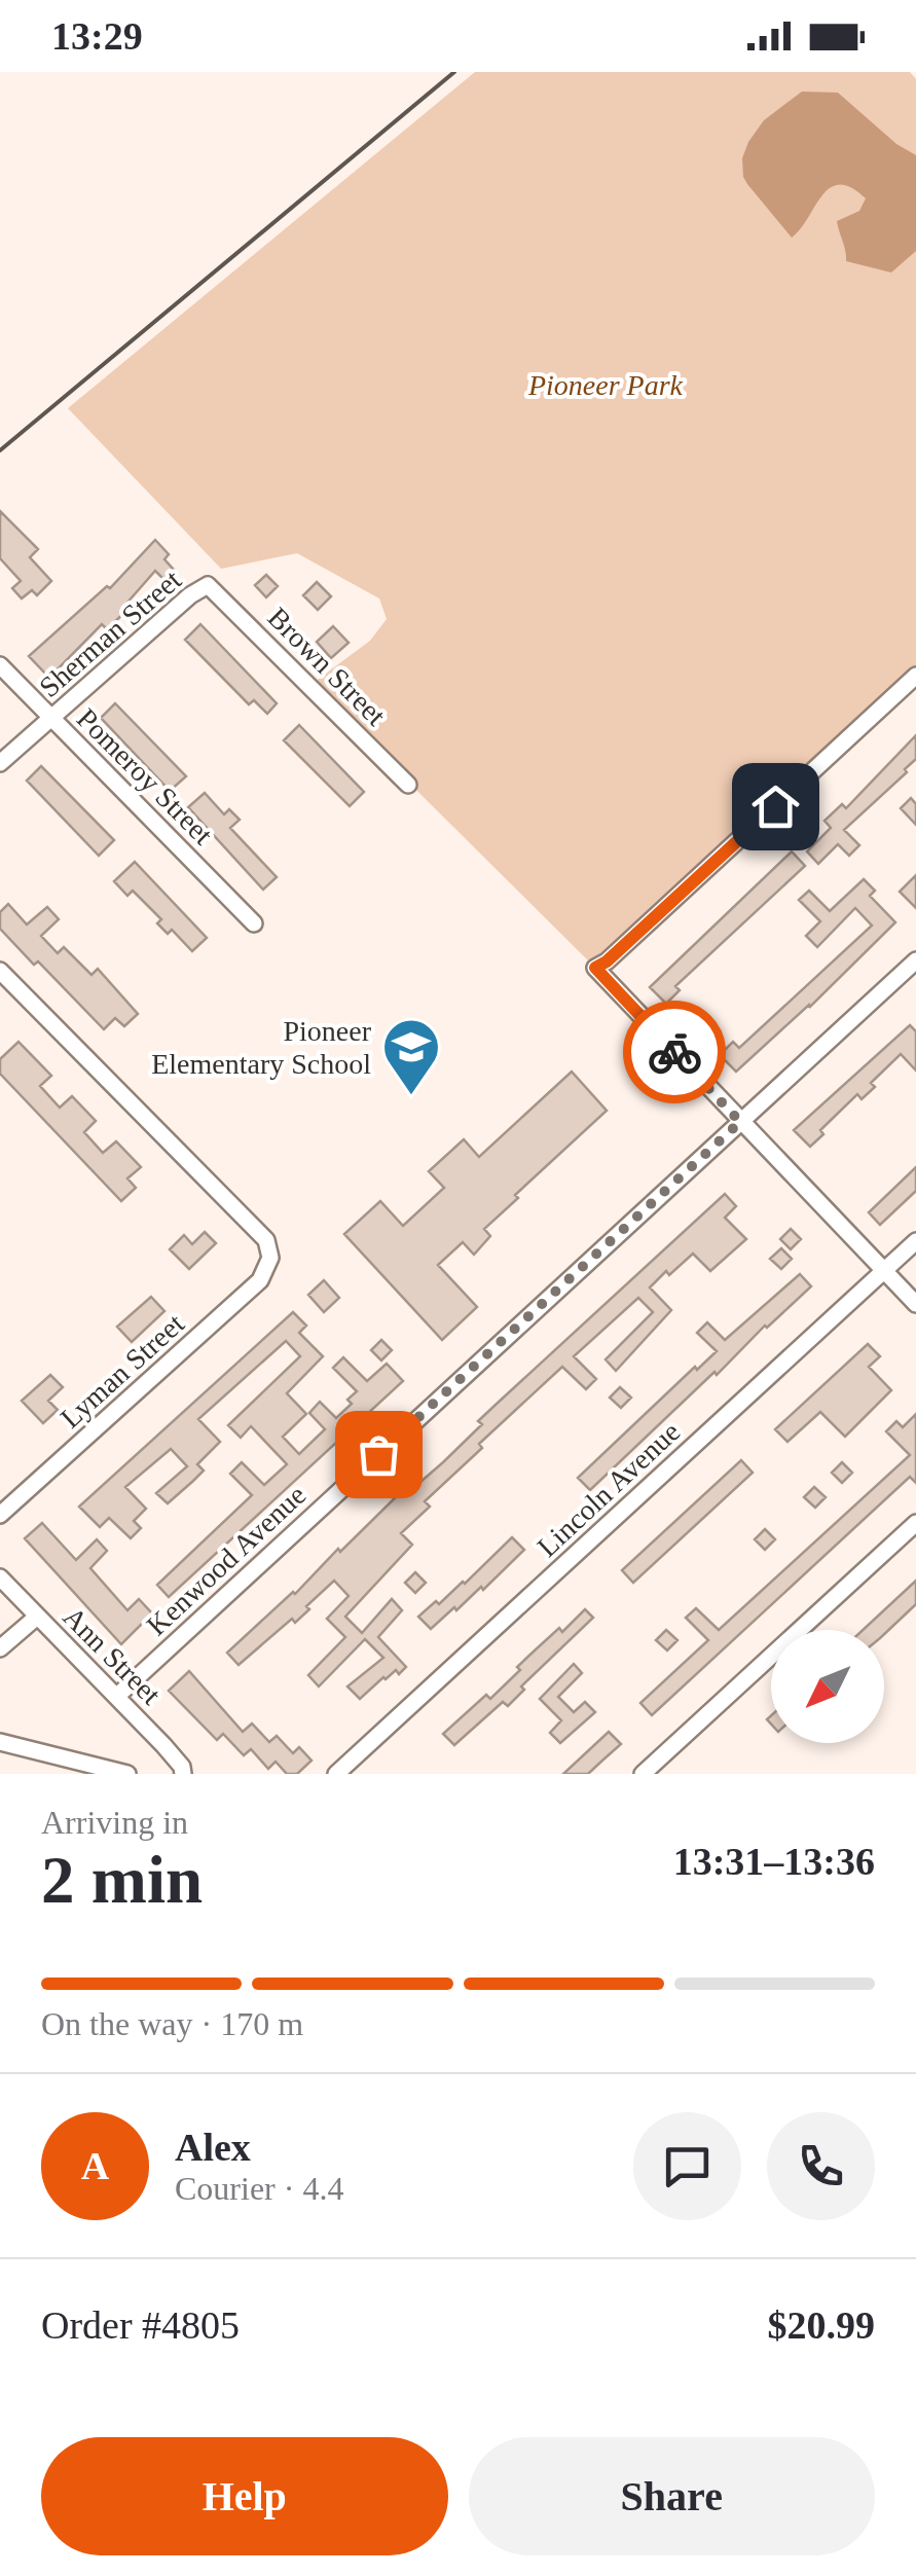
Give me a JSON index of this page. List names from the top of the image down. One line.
{"streets":{"street":["Sherman Street","Brown Street","Pomeroy Street","Lyman Street","Lincoln Avenue","Kenwood Avenue","Ann Street"]},"crossings":[["Sherman Street","Brown Street"],["Sherman Street","Pomeroy Street"],["Kenwood Avenue","Ann Street"]],"parks":["Pioneer Park"],"places":{"school or university":["Pioneer Elementary School"]},"north":"bottom left","page":{"status":"13:29","heading":["2 min","Arriving in","13:31–13:36"],"panel":["Alex","Courier · 4.4","Order #4805","$20.99"],"bar":"On the way · 170 m","round":"A","buttons":["Help","Share"]}}
